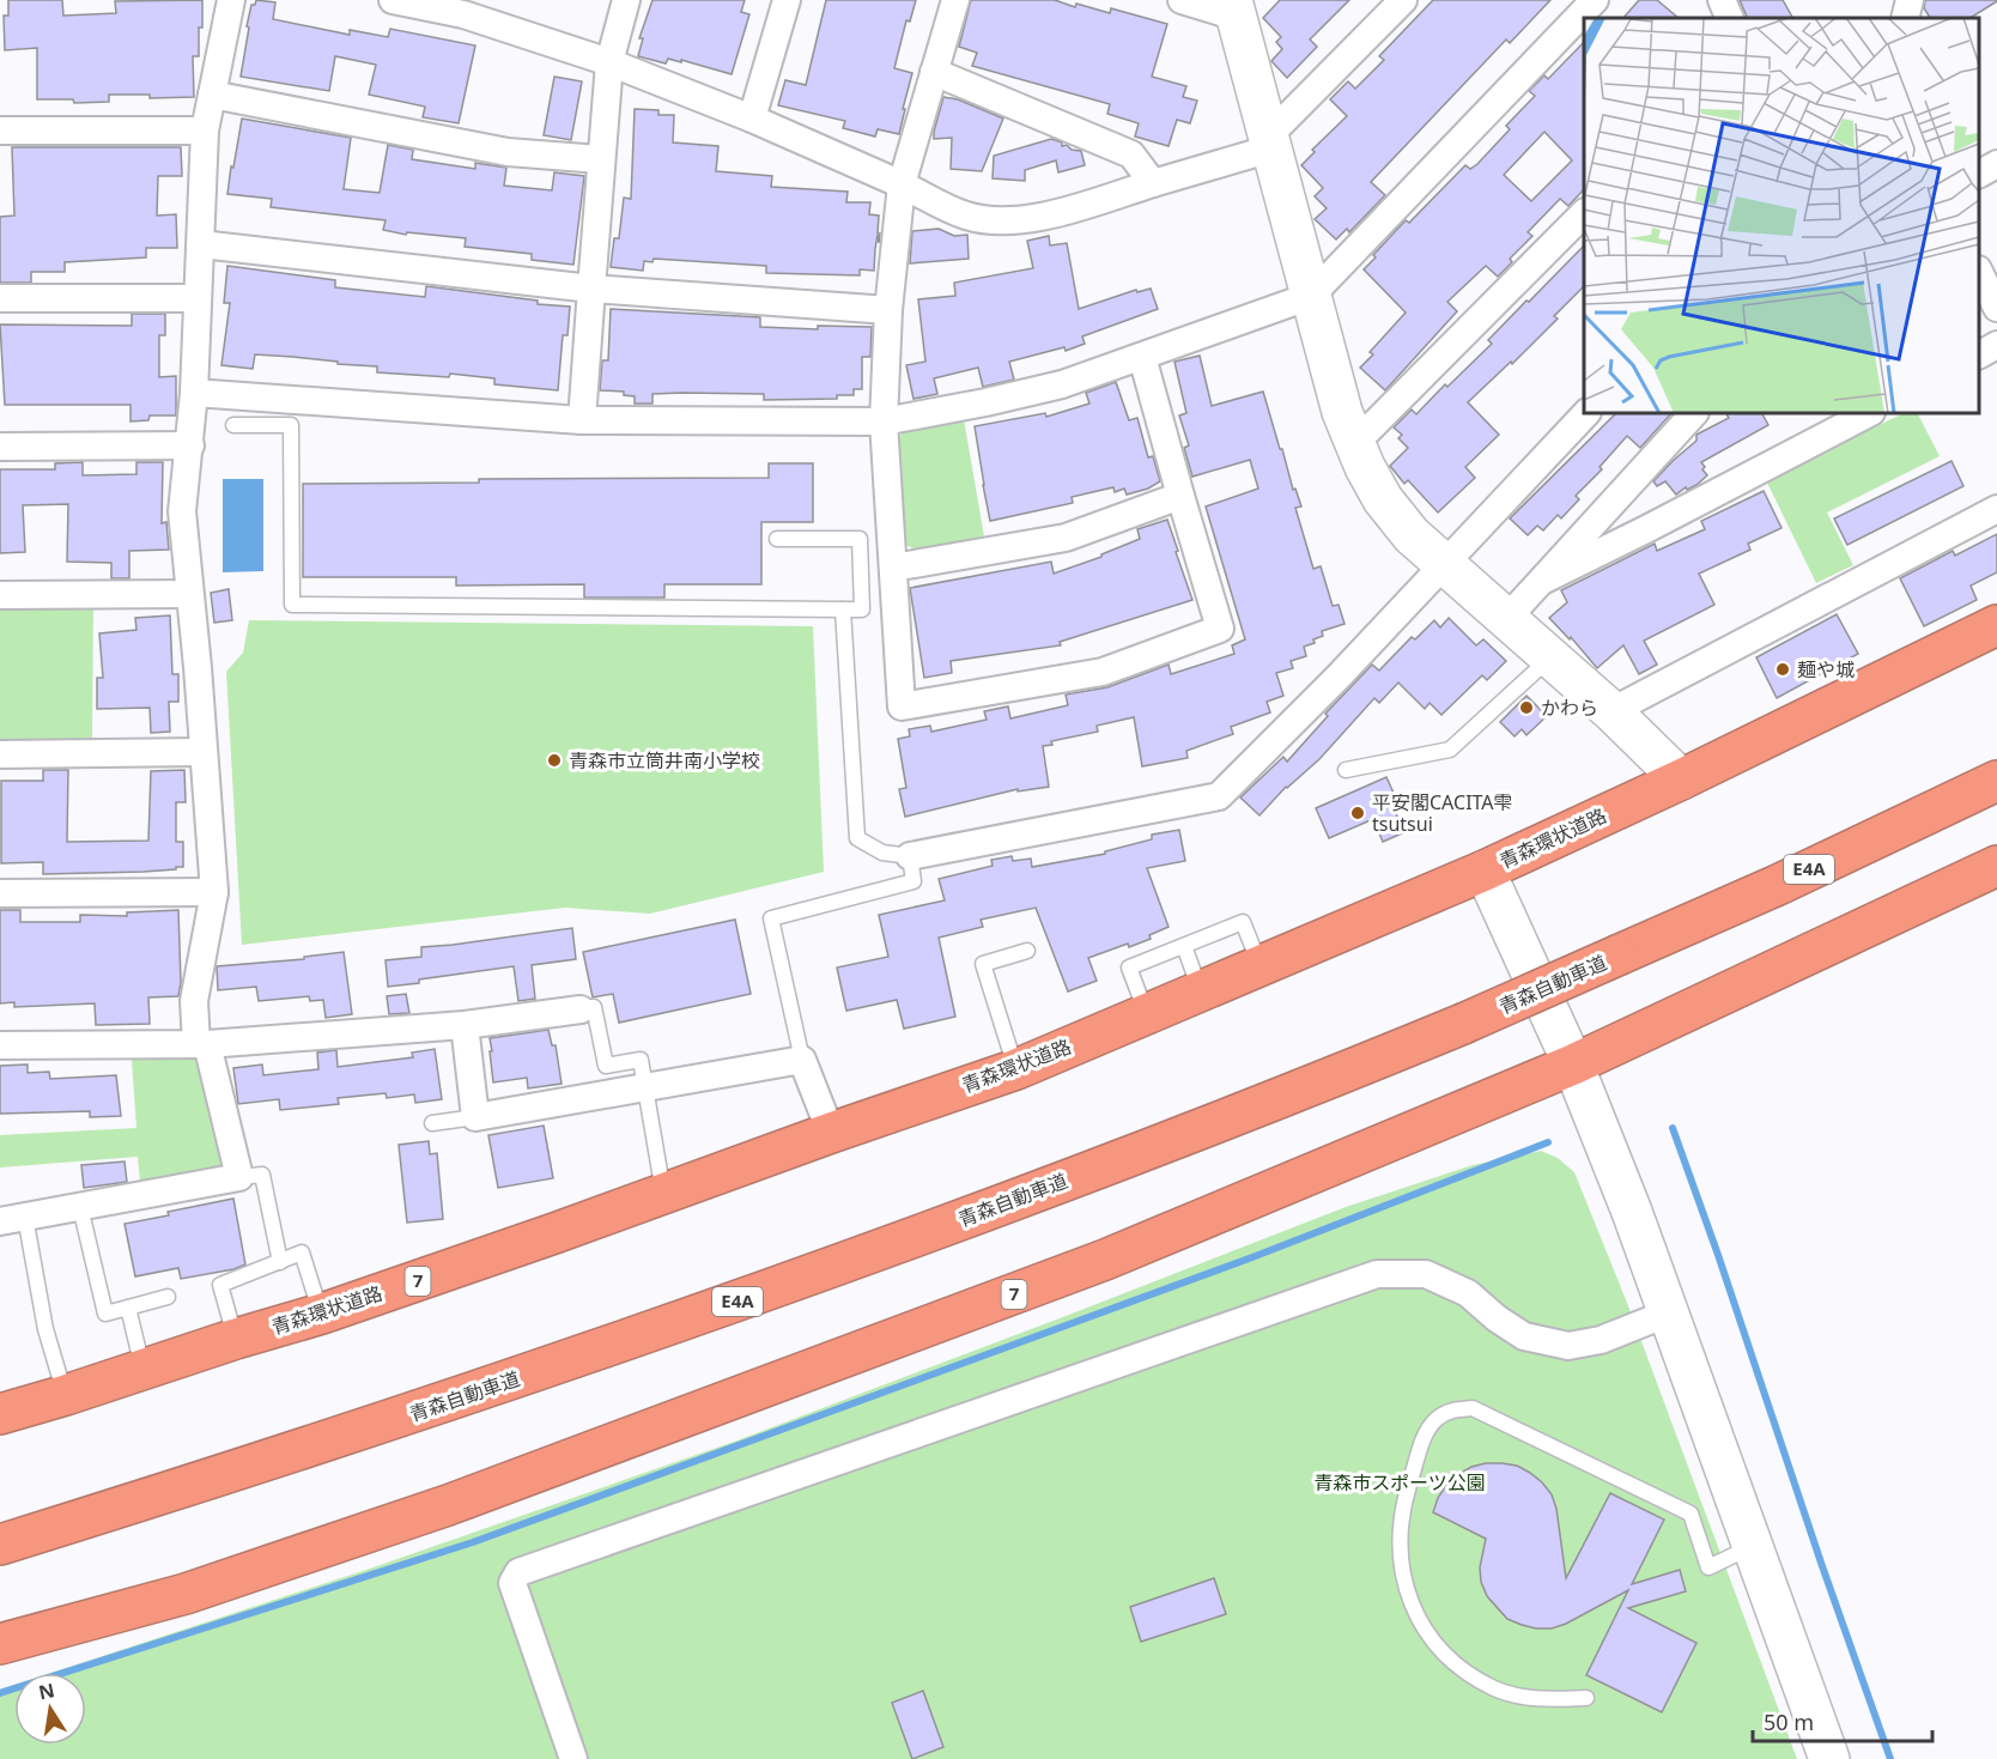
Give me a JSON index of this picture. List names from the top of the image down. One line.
{"streets":{"highway":["青森環状道路","E4A","青森自動車道","7"]},"parks":["青森市スポーツ公園"],"places":["麺や城","かわら","青森市立筒井南小学校","平安閣CACITA雫 tsutsui"],"scale_bar":"50 m","north":"top"}
